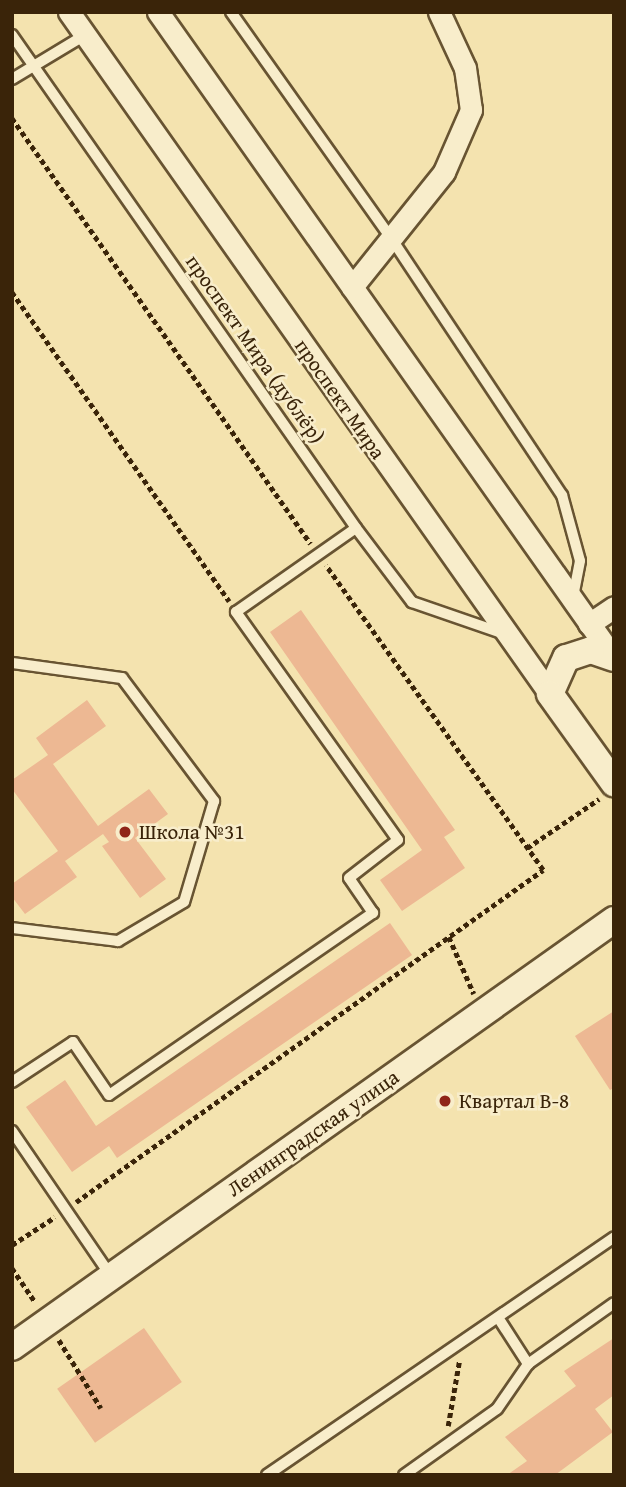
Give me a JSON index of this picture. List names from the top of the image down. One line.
{"streets":{"street":["проспект Мира","Ленинградская улица"],"lane":["проспект Мира (дублёр)"]},"crossings":[["проспект Мира (дублёр)","проспект Мира"]],"places":["Школа №31","Квартал В-8"]}
